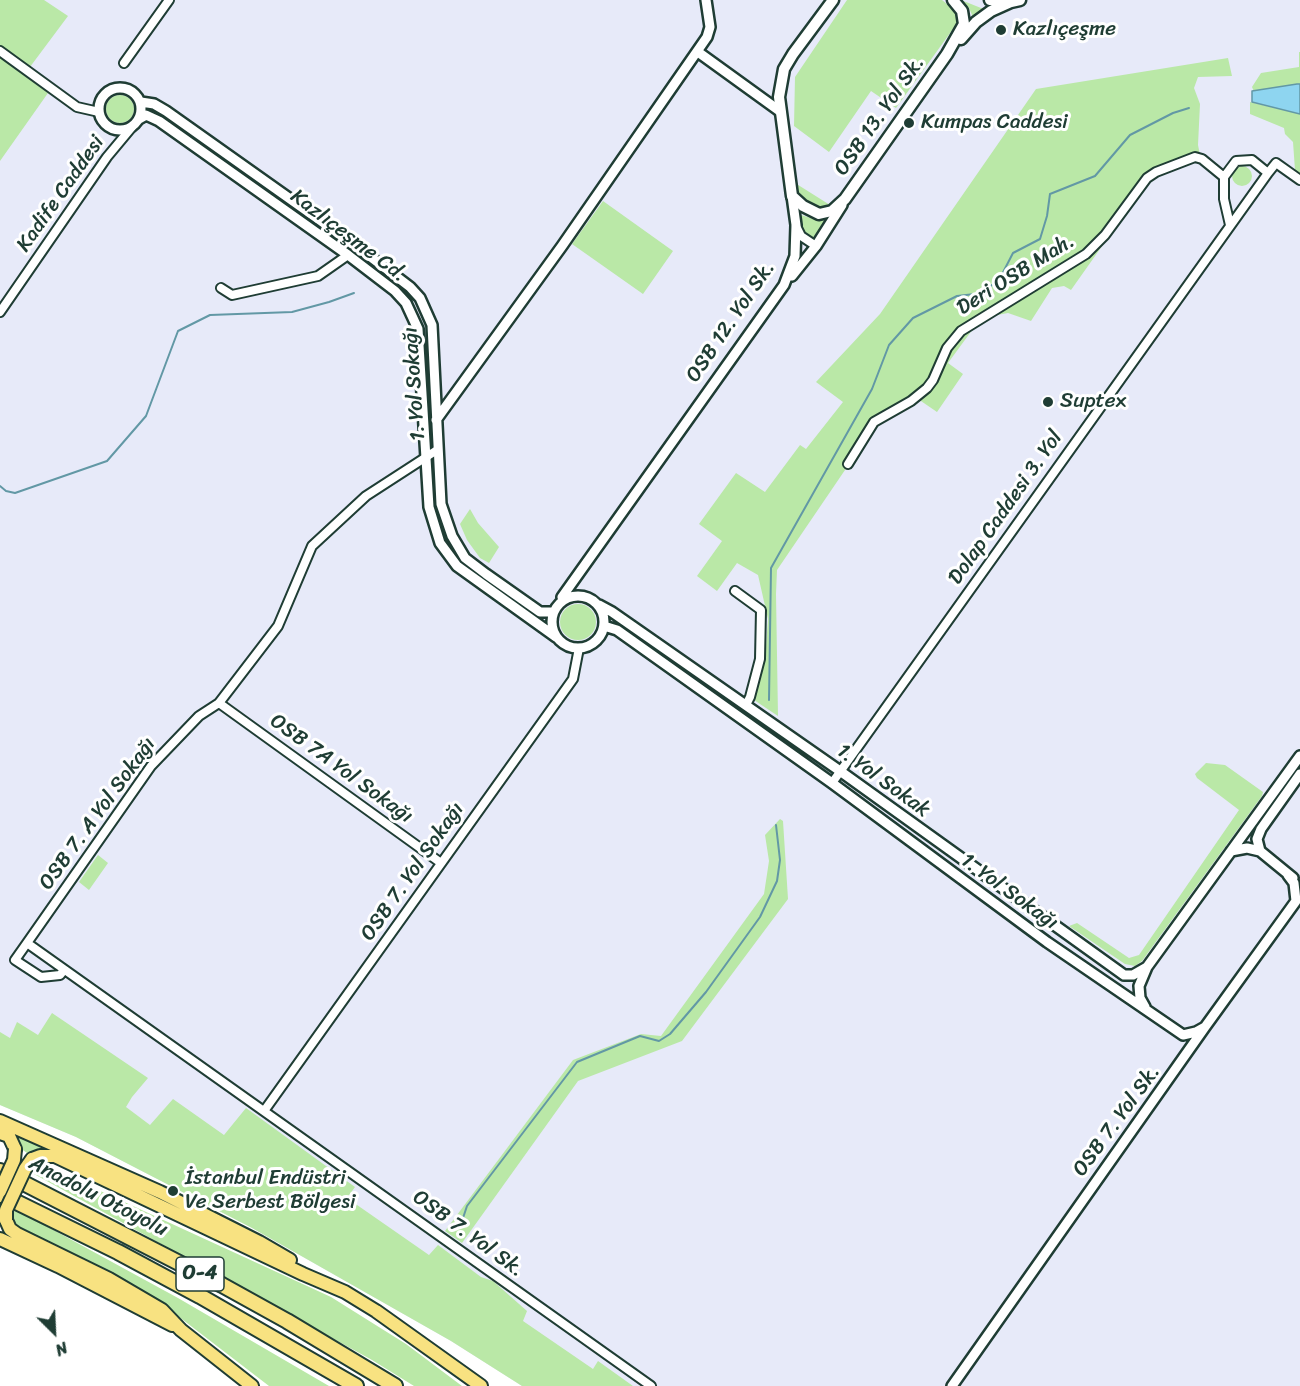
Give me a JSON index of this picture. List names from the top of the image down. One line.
{"streets":{"highway":["Anadolu Otoyolu","O-4"],"main road":["OSB 13. Yol Sk.","OSB 12. Yol Sk."],"street":["Kadife Caddesi","Kazlıçeşme Cd.","Deri OSB Mah.","1. Yol Sokağı","Dolap Caddesi 3. Yol","OSB 7A Yol Sokağı","1. Yol Sokak","OSB 7. A Yol Sokağı","OSB 7. Yol Sokağı","OSB 7. Yol Sk."]},"crossings":[["Kadife Caddesi","Kazlıçeşme Cd."],["Kadife Caddesi","1. Yol Sokağı"],["Kazlıçeşme Cd.","1. Yol Sokağı"],["Kazlıçeşme Cd.","OSB 7. A Yol Sokağı"],["OSB 12. Yol Sk.","1. Yol Sokağı"],["OSB 12. Yol Sk.","1. Yol Sokak"],["OSB 12. Yol Sk.","OSB 7. Yol Sokağı"],["1. Yol Sokağı","Dolap Caddesi 3. Yol"],["1. Yol Sokağı","1. Yol Sokak"],["1. Yol Sokağı","OSB 7. A Yol Sokağı"],["1. Yol Sokağı","OSB 7. Yol Sokağı"],["Dolap Caddesi 3. Yol","1. Yol Sokak"],["OSB 7A Yol Sokağı","OSB 7. A Yol Sokağı"],["OSB 7A Yol Sokağı","OSB 7. Yol Sokağı"],["1. Yol Sokak","OSB 7. Yol Sokağı"],["OSB 7. Yol Sokağı","OSB 7. Yol Sk."]],"places":["Kazlıçeşme","Kumpas Caddesi","Suptex","İstanbul Endüstri Ve Serbest Bölgesi"],"north":"bottom right"}
